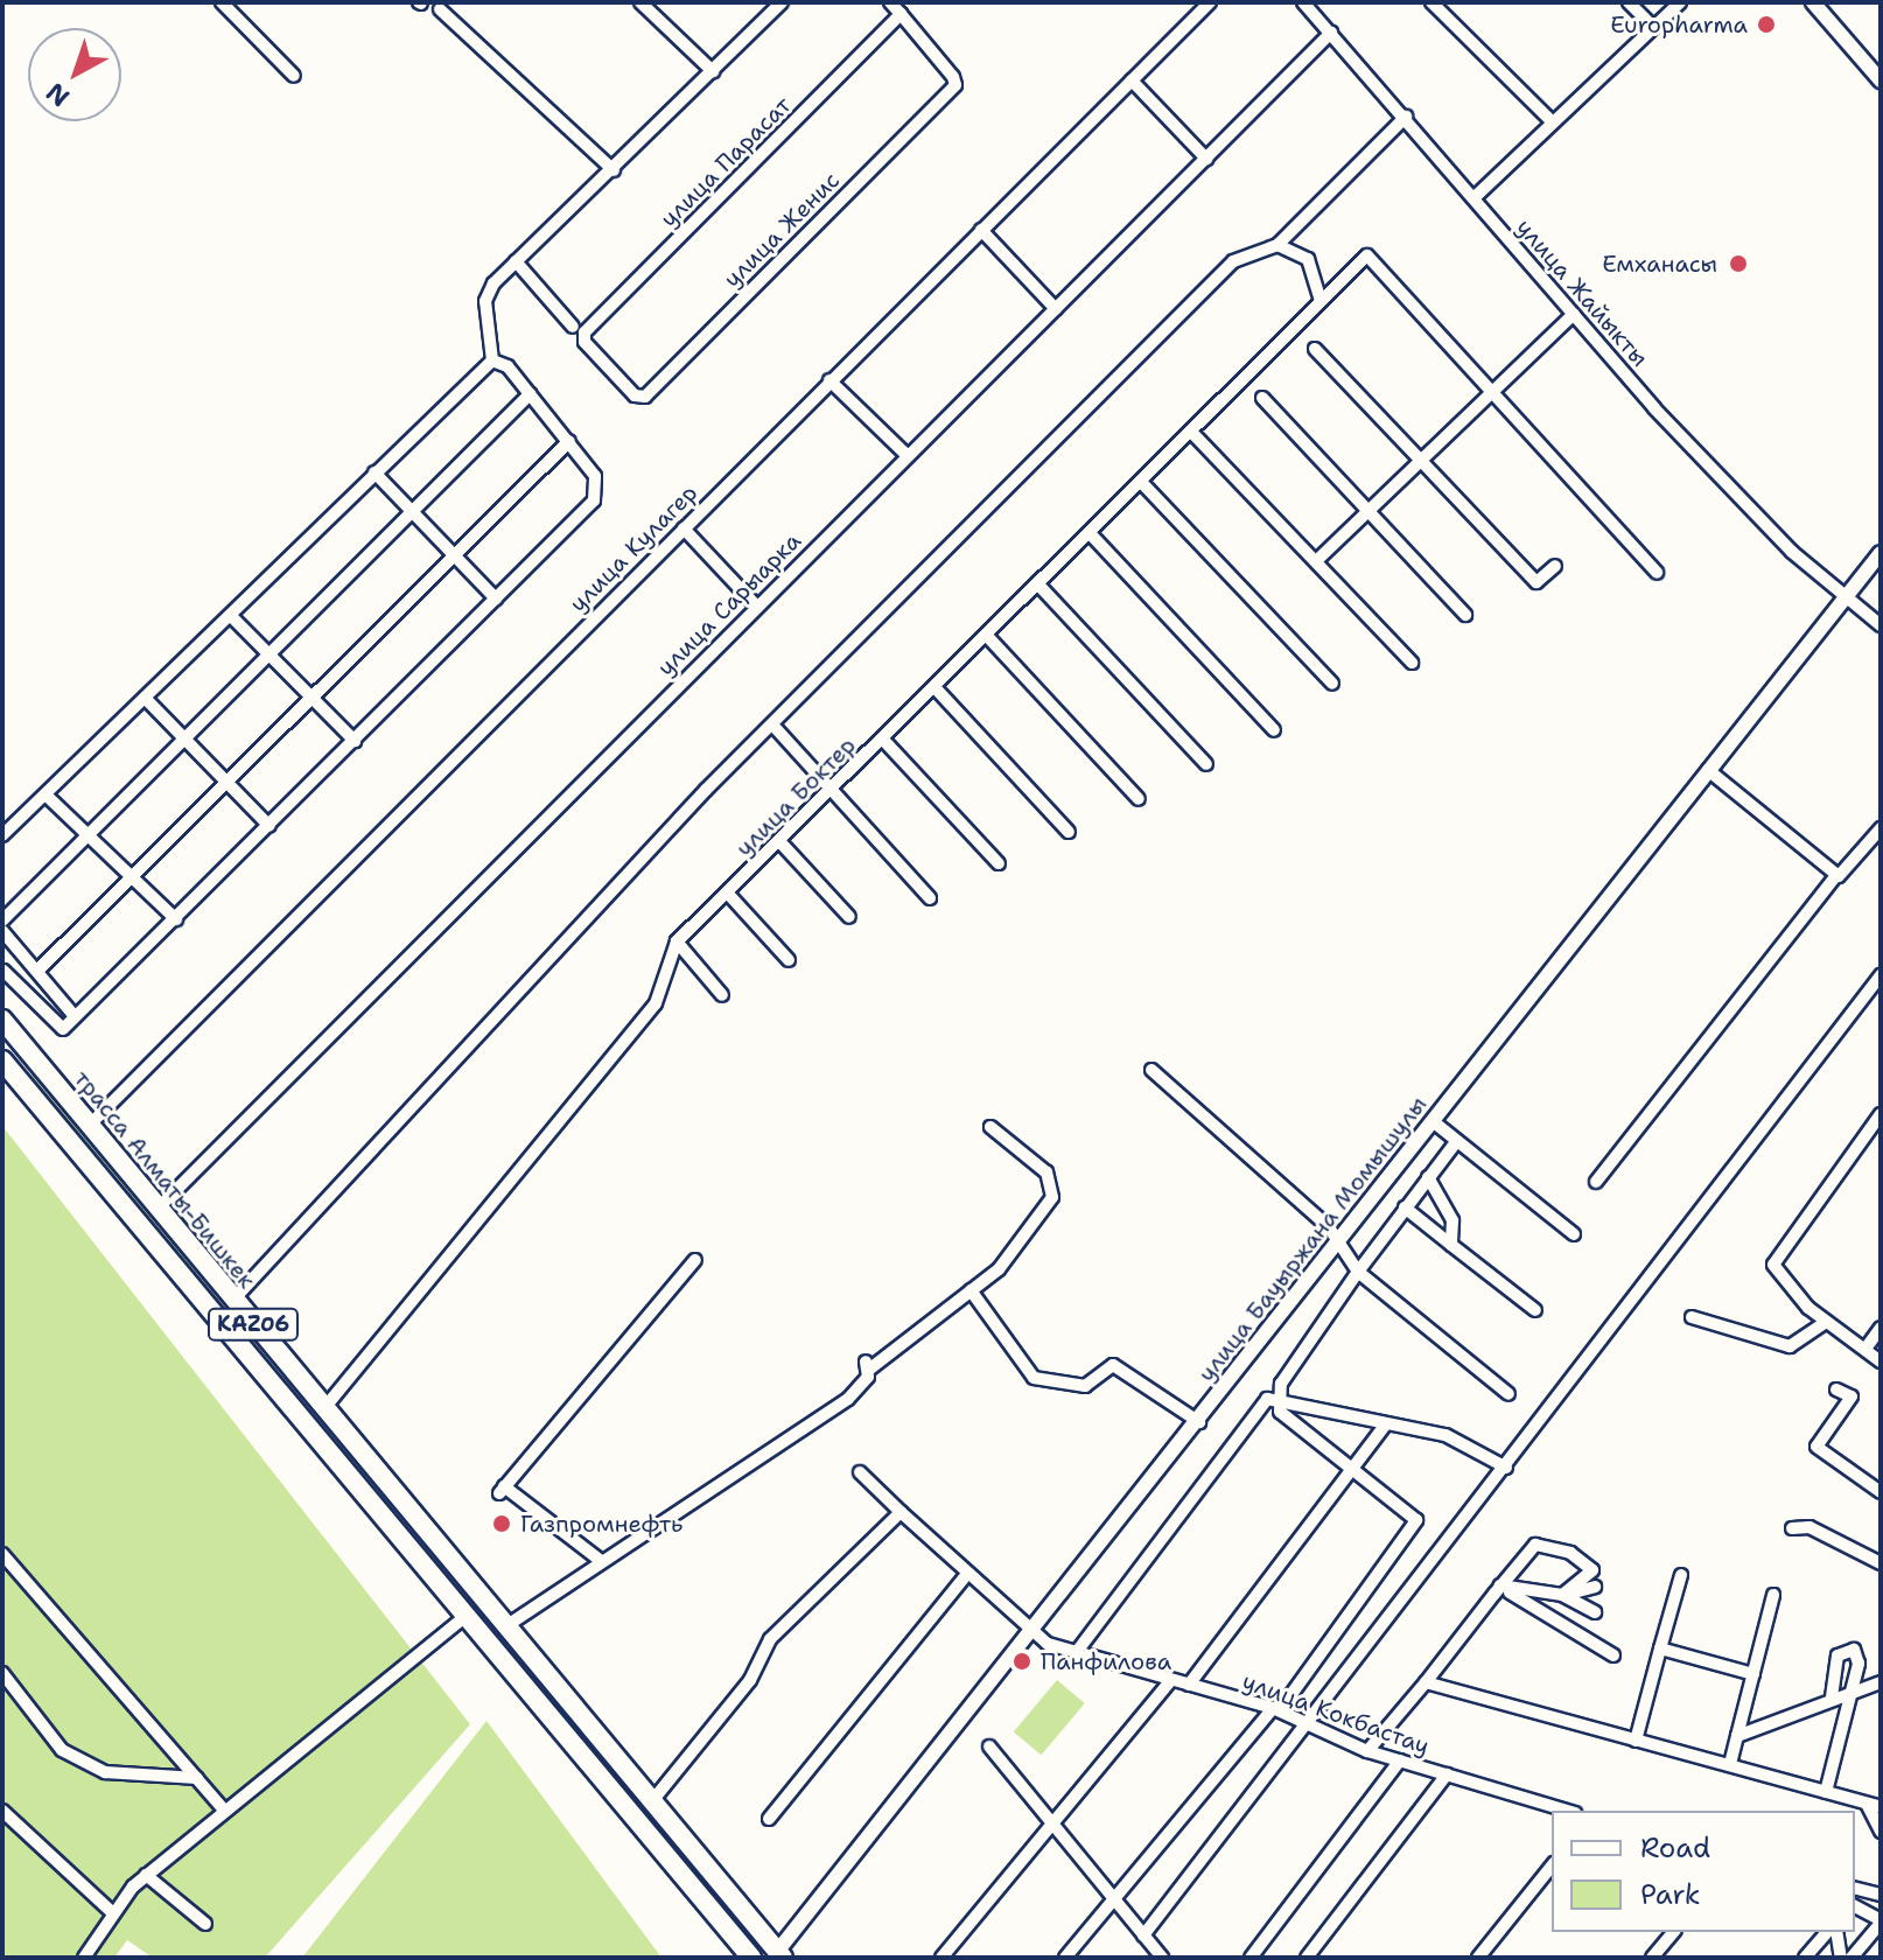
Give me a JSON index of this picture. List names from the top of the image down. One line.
{"streets":{"highway":["трасса Алматы-Бишкек","KАZ06"],"street":["улица Парасат","улица Женис","улица Жайыкты","улица Кулагер","улица Сарыарка","улица Боктер","улица Бауыржана Момышулы","улица Кокбастау"]},"crossings":[["улица Парасат","улица Женис"],["улица Жайыкты","улица Сарыарка"],["улица Жайыкты","улица Бауыржана Момышулы"],["улица Кулагер","трасса Алматы-Бишкек"],["улица Сарыарка","трасса Алматы-Бишкек"],["улица Боктер","трасса Алматы-Бишкек"],["трасса Алматы-Бишкек","KАZ06"],["улица Бауыржана Момышулы","KАZ06"],["улица Бауыржана Момышулы","улица Кокбастау"]],"places":["Europharma","Емханасы","Газпромнефть","Панфилова"],"legend":["Road","Park"],"north":"bottom left"}
